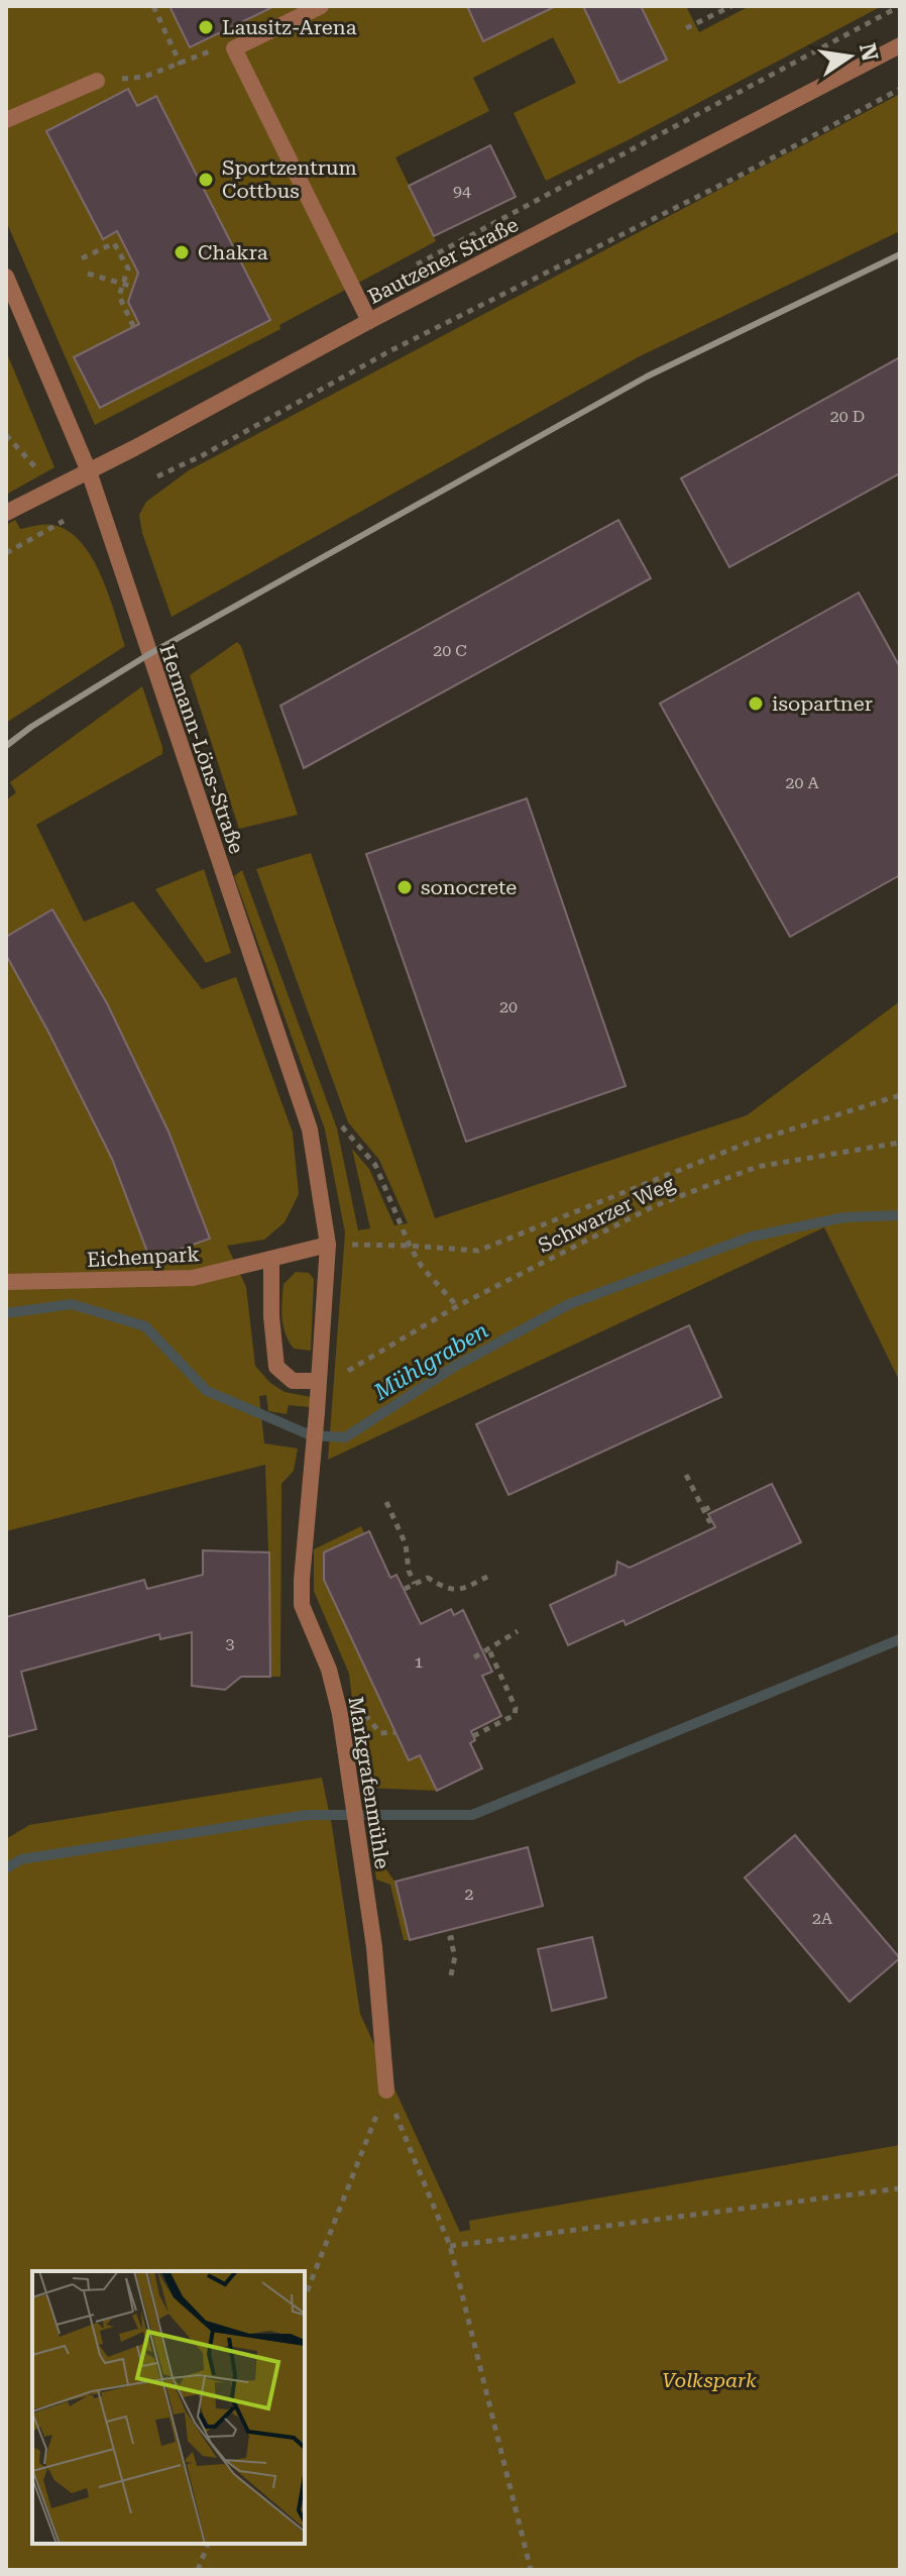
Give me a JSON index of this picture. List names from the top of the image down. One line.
{"streets":{"street":["Bautzener Straße","Hermann-Löns-Straße","Eichenpark","Markgrafenmühle"],"path":["Schwarzer Weg"]},"crossings":[["Bautzener Straße","Hermann-Löns-Straße"],["Hermann-Löns-Straße","Eichenpark"],["Hermann-Löns-Straße","Markgrafenmühle"],["Eichenpark","Markgrafenmühle"]],"water":["Mühlgraben"],"parks":["Volkspark"],"places":["Lausitz-Arena","Sportzentrum Cottbus","Chakra","isopartner","sonocrete"],"house_numbers":["94","20 D","20 C","20 A","20","3","1","2","2A"],"north":"right"}
